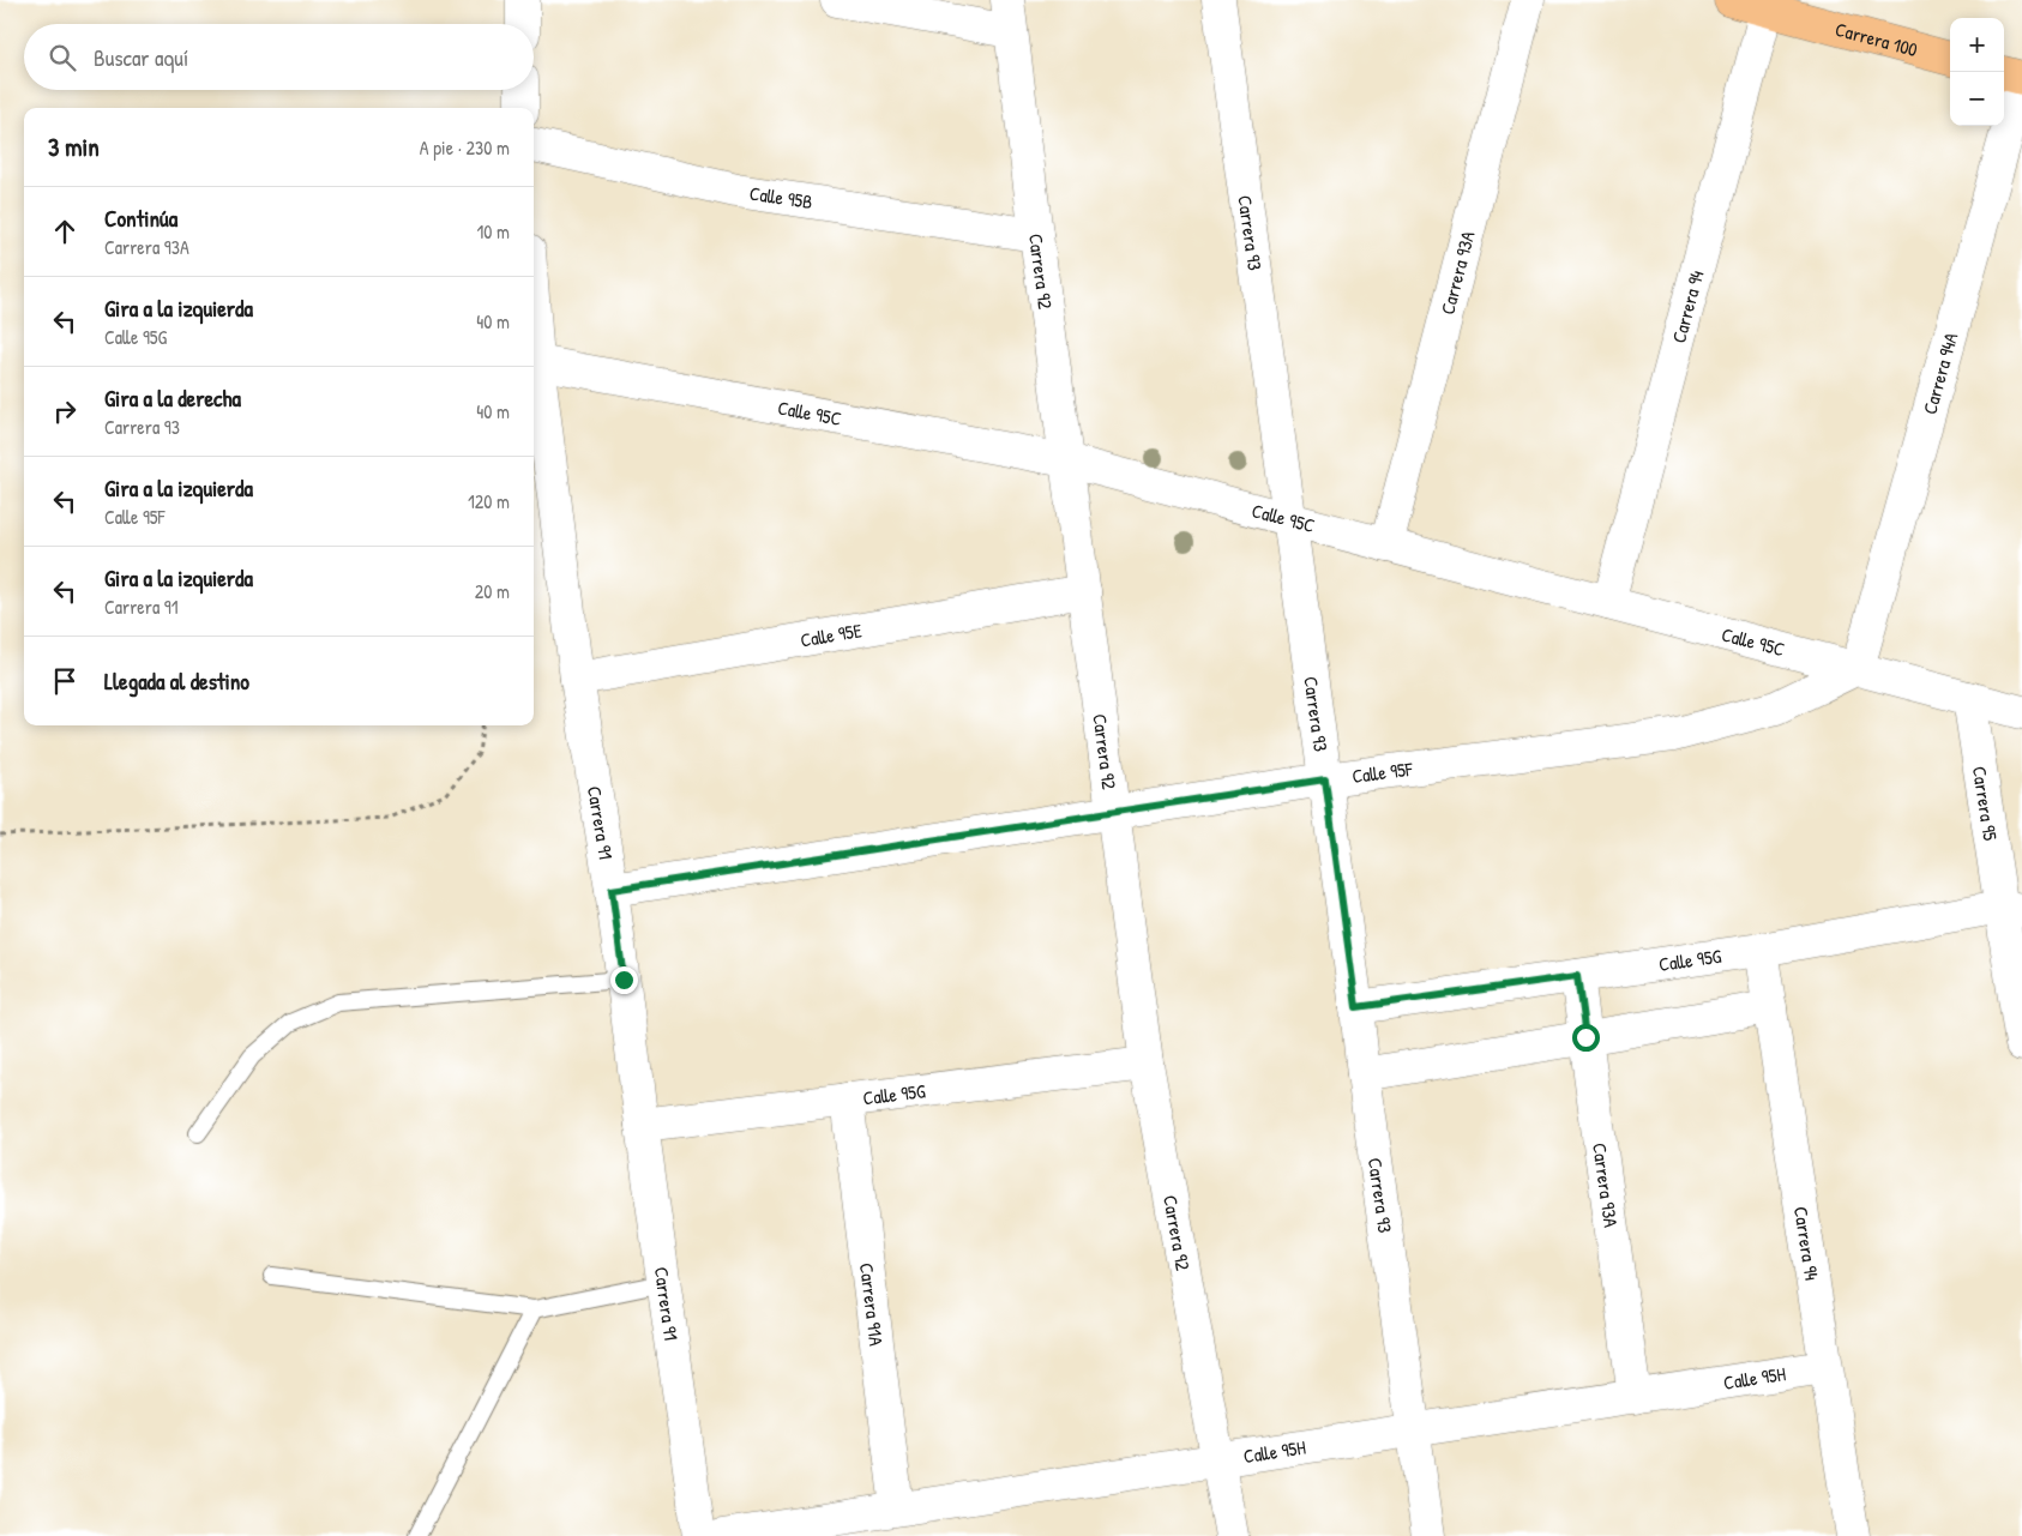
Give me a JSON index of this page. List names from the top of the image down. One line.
{"streets":{"highway":["Carrera 100"],"street":["Calle 95B","Carrera 93","Carrera 92","Carrera 93A","Carrera 94","Carrera 94A","Calle 95C","Calle 95E","Calle 95F","Carrera 95","Carrera 91","Calle 95G","Carrera 91A","Calle 95H"]},"crossings":[["Carrera 100","Carrera 94"],["Calle 95B","Carrera 92"],["Carrera 93","Calle 95C"],["Carrera 93","Calle 95F"],["Carrera 93","Calle 95G"],["Carrera 93","Calle 95H"],["Carrera 92","Calle 95C"],["Carrera 92","Calle 95E"],["Carrera 92","Calle 95F"],["Carrera 92","Calle 95G"],["Carrera 92","Calle 95H"],["Carrera 93A","Calle 95C"],["Carrera 93A","Calle 95G"],["Carrera 93A","Calle 95H"],["Carrera 94","Calle 95C"],["Carrera 94","Calle 95G"],["Carrera 94","Calle 95H"],["Carrera 94A","Calle 95C"],["Carrera 94A","Calle 95F"],["Calle 95C","Calle 95F"],["Calle 95C","Carrera 95"],["Calle 95C","Carrera 91"],["Calle 95E","Carrera 91"],["Calle 95F","Carrera 91"],["Carrera 95","Calle 95G"],["Carrera 91","Calle 95G"],["Calle 95G","Carrera 91A"],["Carrera 91A","Calle 95H"]],"page":{"map_buttons":["+","−"],"search":"Buscar aquí","heading":["3 min","A pie · 230 m"],"list":[["Continúa","Carrera 93A","10 m"],["Gira a la izquierda","Calle 95G","40 m"],["Gira a la derecha","Carrera 93","40 m"],["Gira a la izquierda","Calle 95F","120 m"],["Gira a la izquierda","Carrera 91","20 m"],"Llegada al destino"]}}
